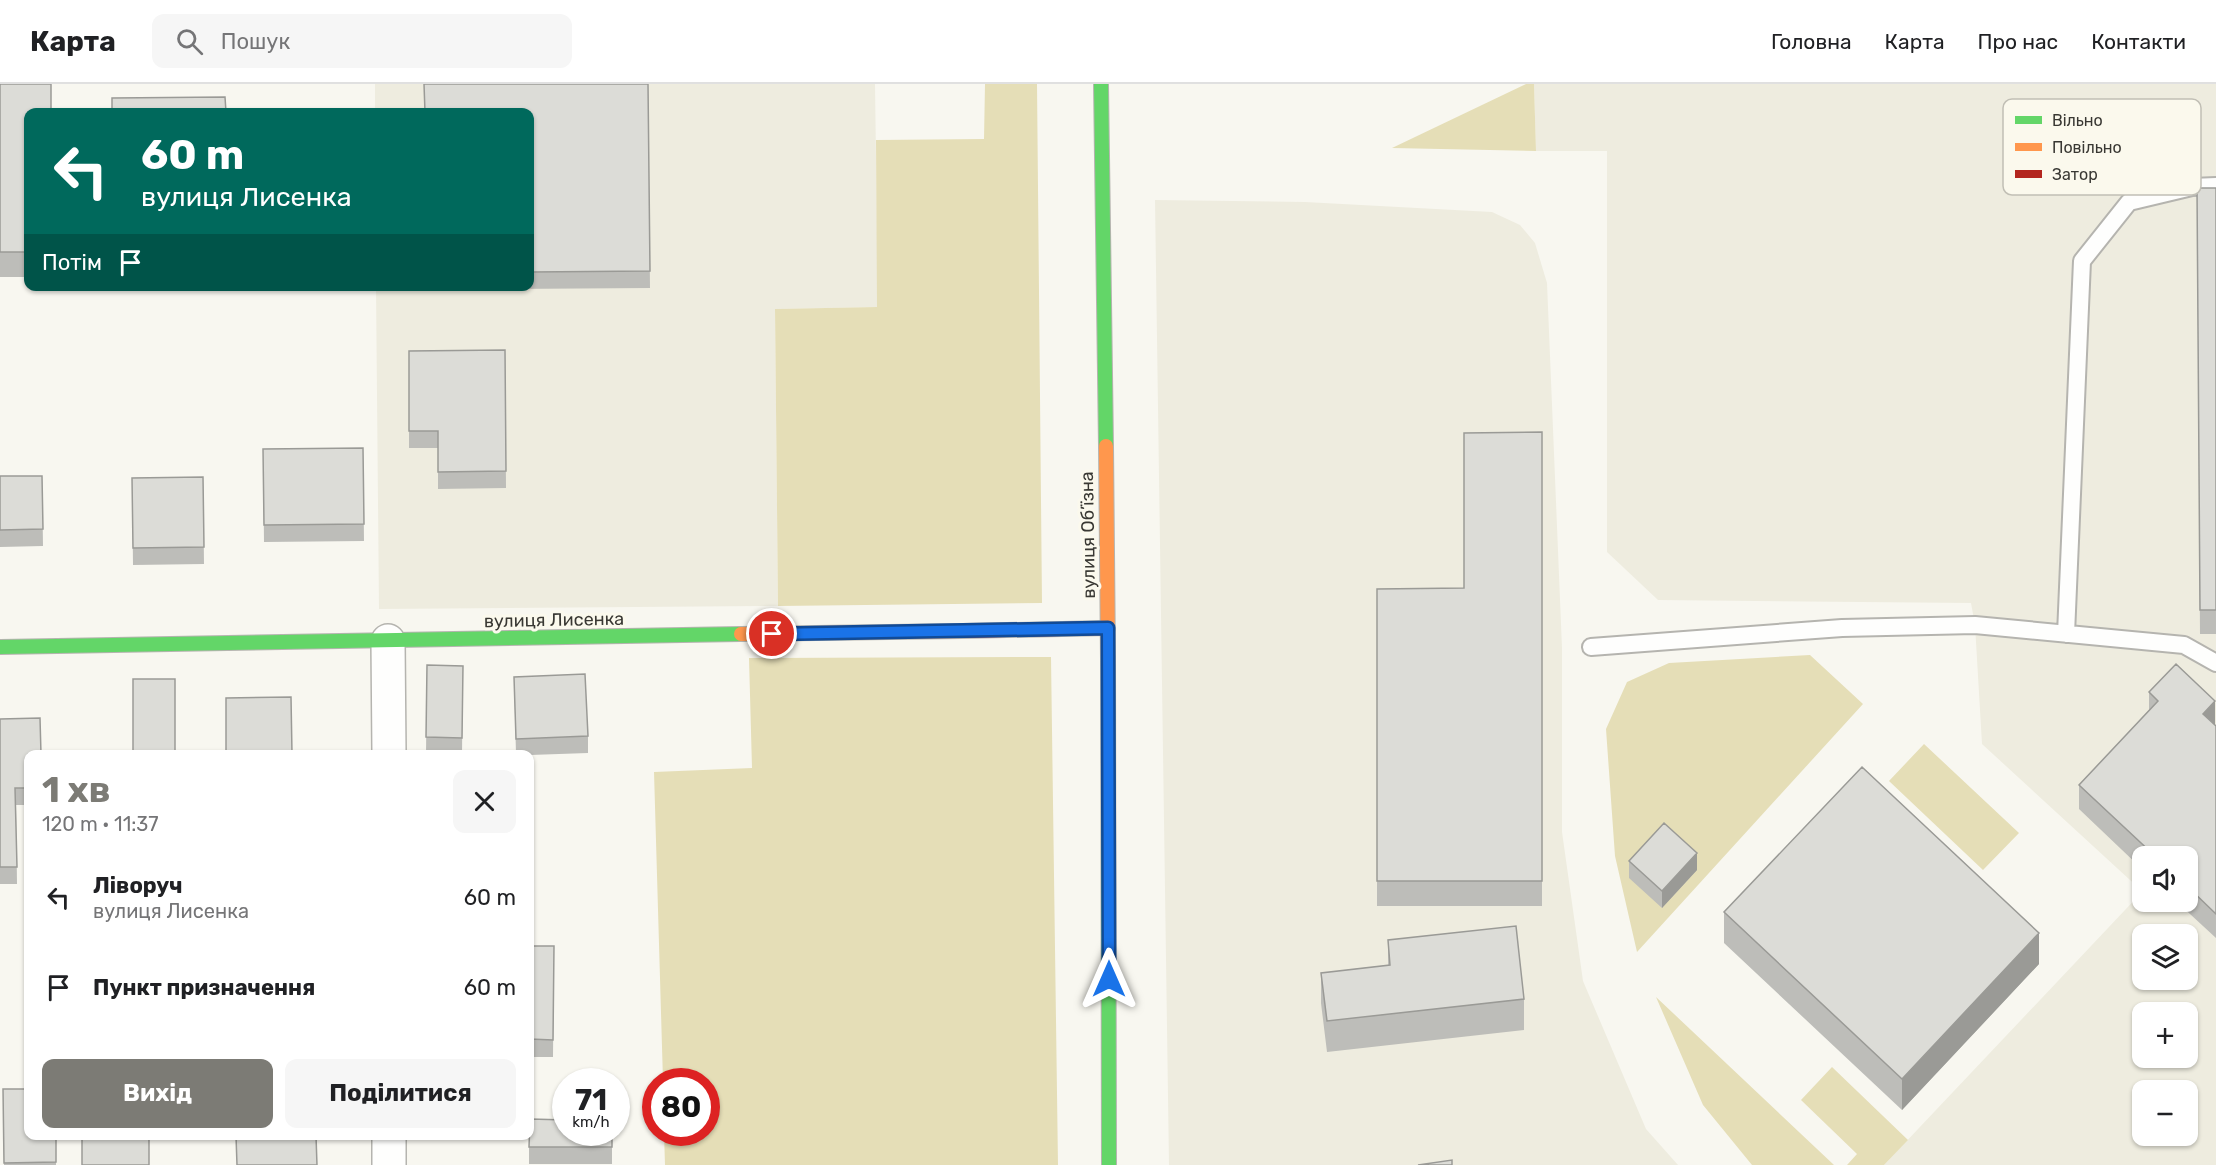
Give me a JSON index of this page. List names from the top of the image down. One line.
{"streets":{"main road":["вулиця Об’їзна","вулиця Лисенка"]},"crossings":[["вулиця Об’їзна","вулиця Лисенка"]],"legend":["Вільно","Повільно","Затор"],"page":{"header":"Карта","search":"Пошук","nav":["Головна","Карта","Про нас","Контакти"],"turn":["60 m","вулиця Лисенка"],"then":"Потім","heading":["1 хв","120 m · 11:37"],"map_buttons":["+","−"],"list":[{"name":"Ліворуч","note":"вулиця Лисенка","value":"60 m"},{"name":"Пункт призначення","value":"60 m"}],"buttons":["Вихід","Поділитися"],"speed":"71 km/h","limit":"80"}}
